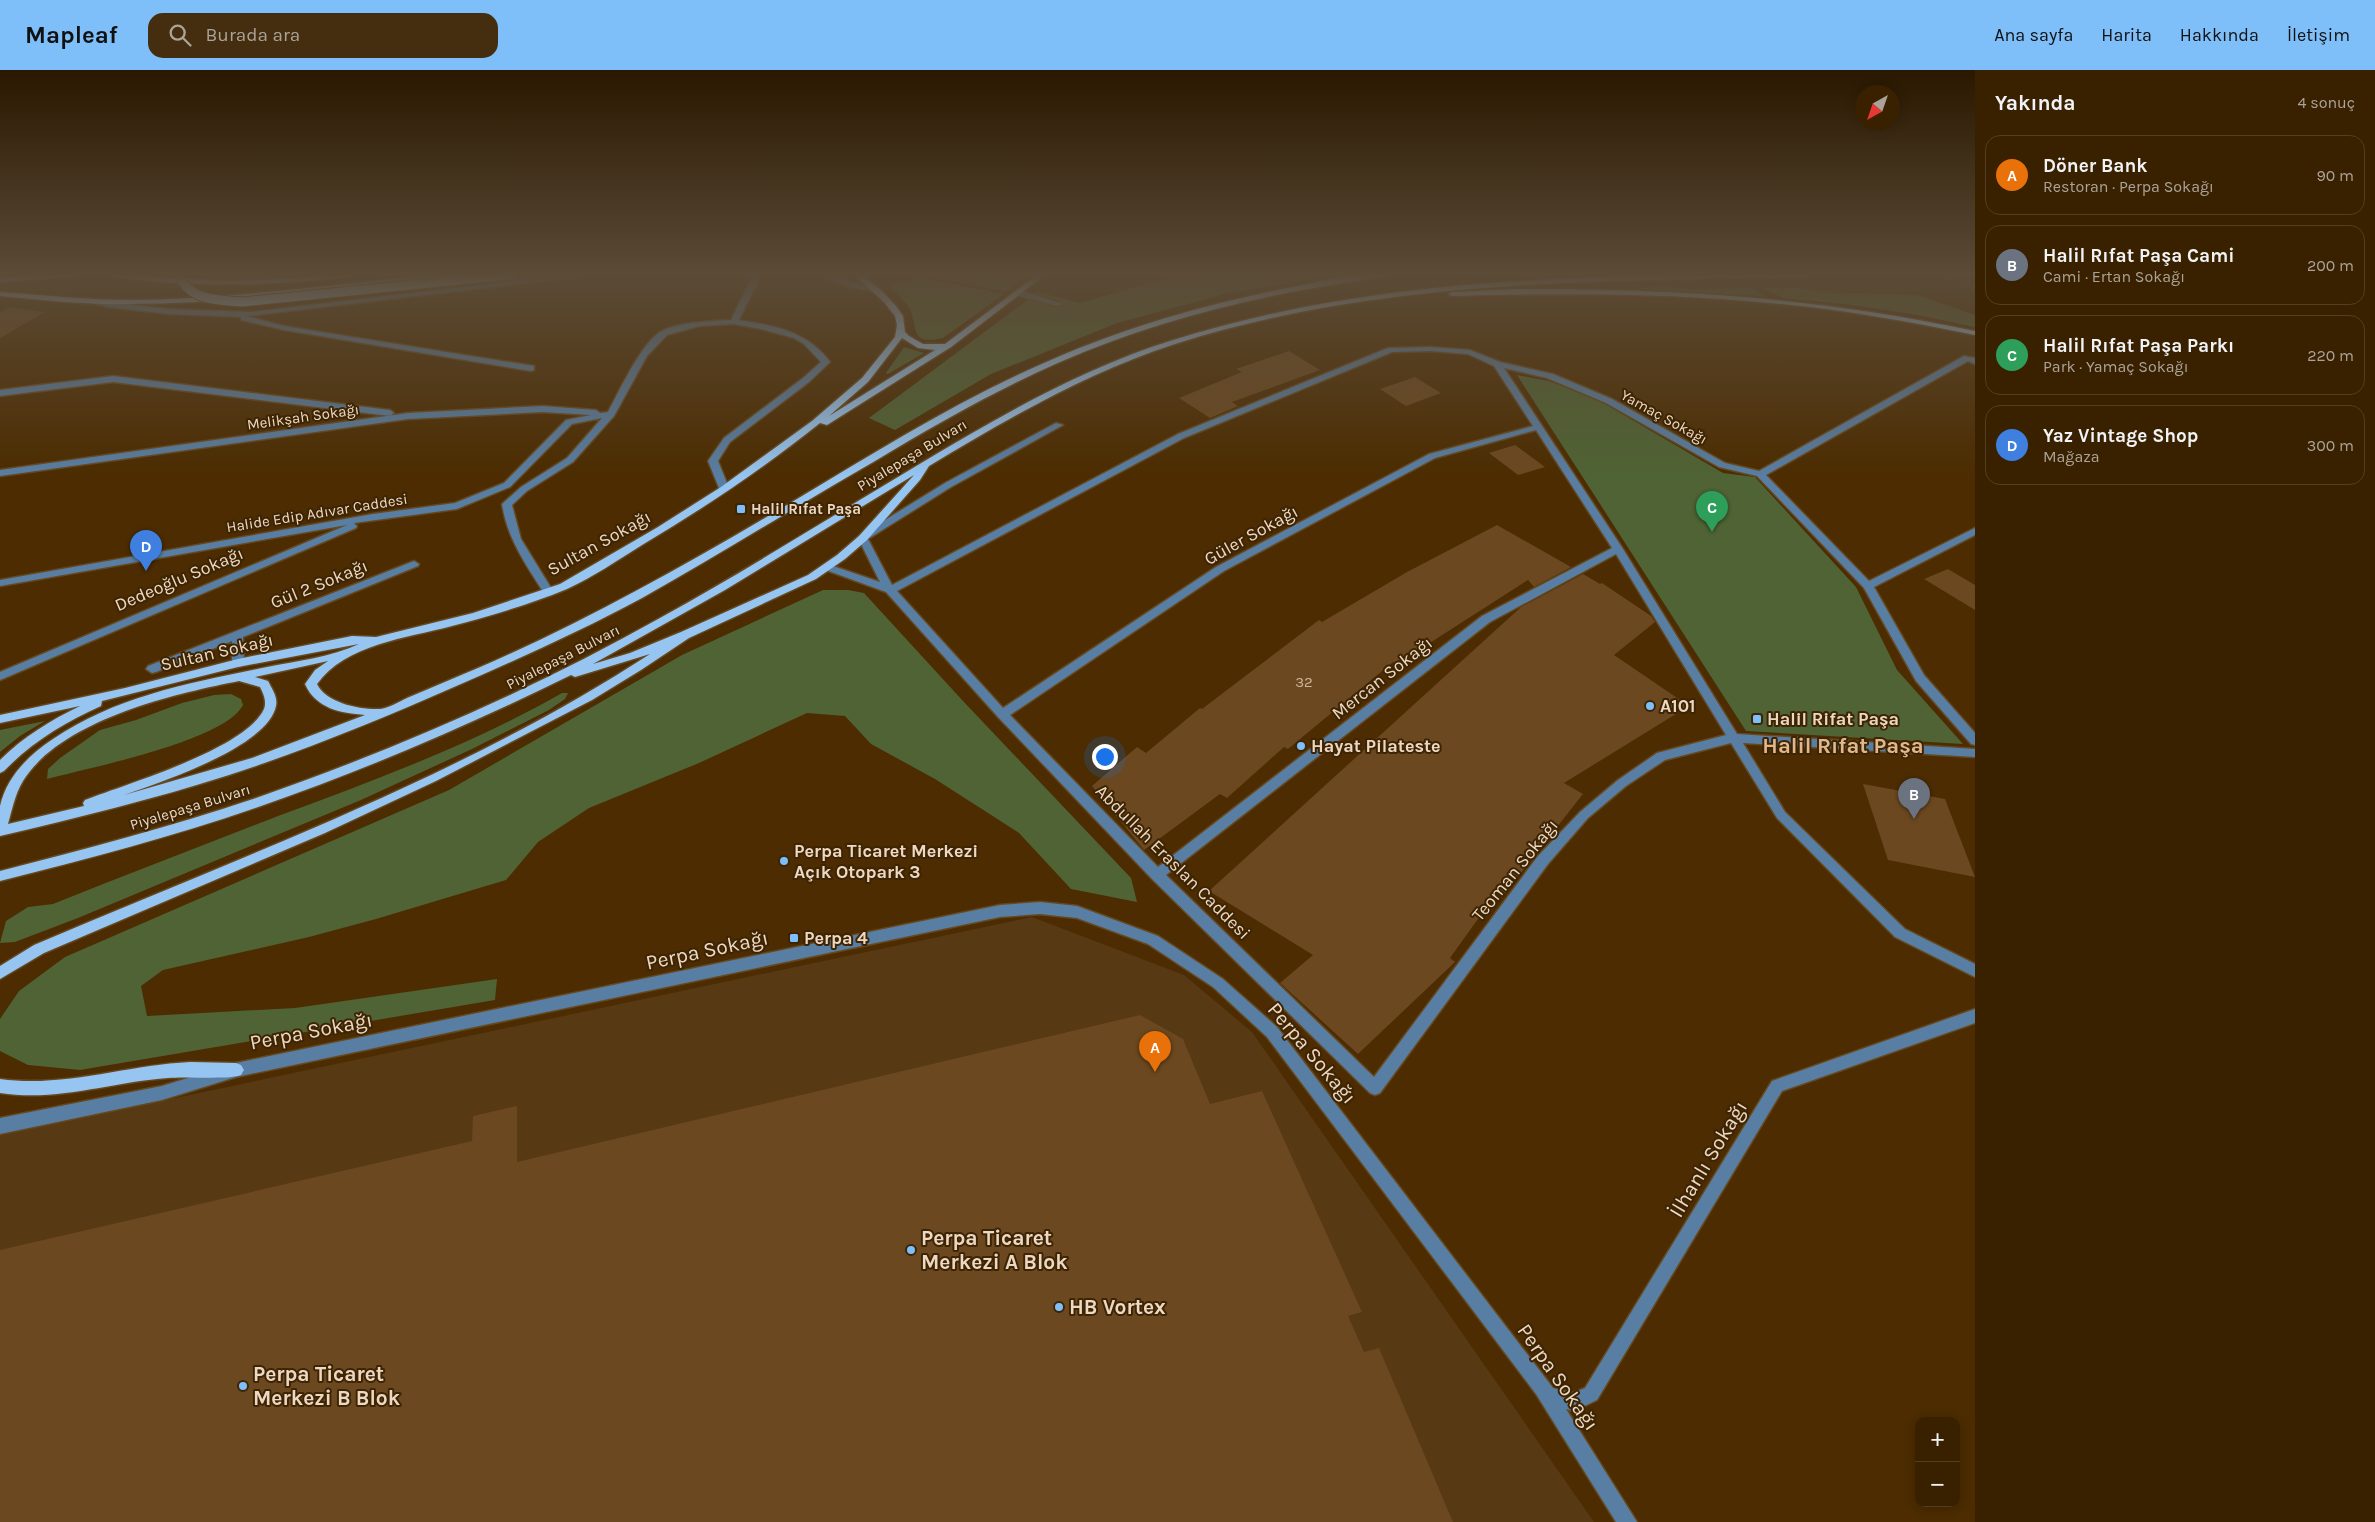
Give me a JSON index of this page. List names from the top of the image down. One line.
{"streets":{"main road":["Piyalepaşa Bulvarı","Sultan Sokağı"],"street":["Melikşah Sokağı","Yamaç Sokağı","Halide Edip Adıvar Caddesi","Güler Sokağı","Dedeoğlu Sokağı","Gül 2 Sokağı","Mercan Sokağı","Abdullah Eraslan Caddesi","Teoman Sokağı","Perpa Sokağı","İlhanlı Sokağı"]},"crossings":[["Melikşah Sokağı","Halide Edip Adıvar Caddesi"],["Yamaç Sokağı","Abdullah Eraslan Caddesi"],["Piyalepaşa Bulvarı","Sultan Sokağı"],["Halide Edip Adıvar Caddesi","Dedeoğlu Sokağı"],["Güler Sokağı","Abdullah Eraslan Caddesi"],["Mercan Sokağı","Abdullah Eraslan Caddesi"],["Abdullah Eraslan Caddesi","Teoman Sokağı"],["Perpa Sokağı","İlhanlı Sokağı"]],"districts":["Halil Rıfat Paşa"],"places":{"transit":["Halil Rıfat Paşa","Halil Rifat Paşa","Perpa 4"],"other":["A101","Hayat Pilateste","Perpa Ticaret Merkezi Açık Otopark 3","Perpa Ticaret Merkezi A Blok","HB Vortex","Perpa Ticaret Merkezi B Blok"]},"house_numbers":["32"],"north":"bottom left","page":{"header":"Mapleaf","search":"Burada ara","nav":["Ana sayfa","Harita","Hakkında","İletişim"],"heading":["Yakında","4 sonuç"],"list":[{"mark":"A","name":"Döner Bank","note":"Restoran · Perpa Sokağı","value":"90 m"},{"mark":"B","name":"Halil Rıfat Paşa Cami","note":"Cami · Ertan Sokağı","value":"200 m"},{"mark":"C","name":"Halil Rıfat Paşa Parkı","note":"Park · Yamaç Sokağı","value":"220 m"},{"mark":"D","name":"Yaz Vintage Shop","note":"Mağaza","value":"300 m"}],"pins":["C","D","B","A"],"map_buttons":["+","−"]}}
